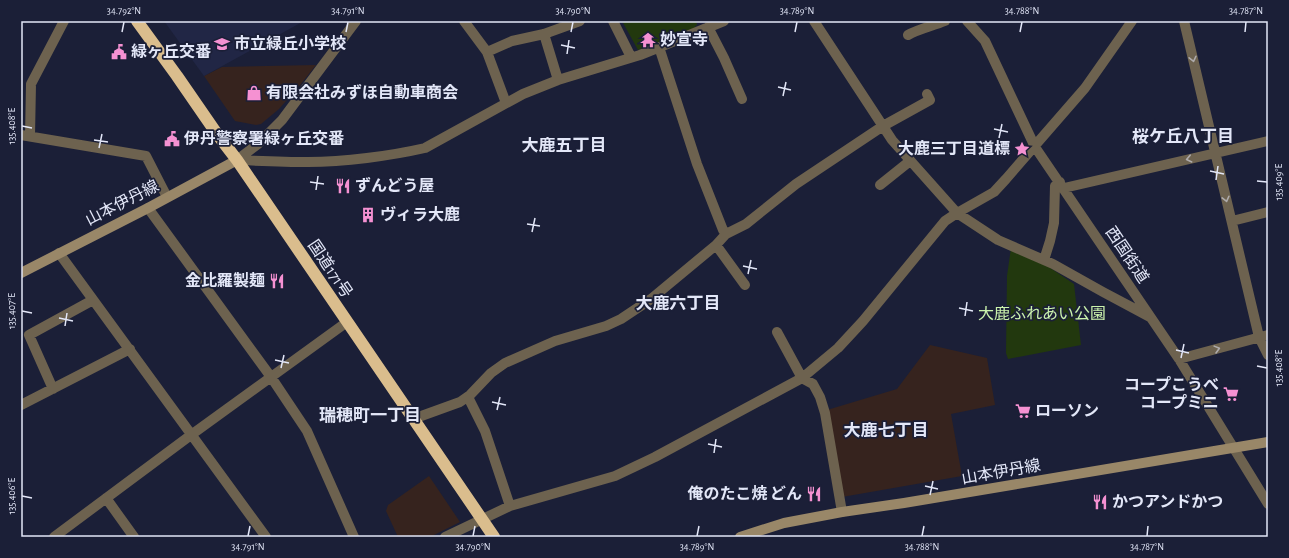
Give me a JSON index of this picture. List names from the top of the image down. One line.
{"streets":{"highway":["国道171号"],"main road":["山本伊丹線"],"street":["西国街道"]},"crossings":[["山本伊丹線","西国街道"],["山本伊丹線","国道171号"]],"districts":["桜ケ丘八丁目","大鹿五丁目","大鹿六丁目","瑞穂町一丁目","大鹿七丁目"],"parks":["大鹿ふれあい公園"],"places":{"temple":["妙宣寺"],"school or university":["市立緑丘小学校"],"public building":["緑ヶ丘交番","伊丹警察署緑ヶ丘交番"],"shop":["有限会社みずほ自動車商会"],"place":["大鹿三丁目道標"],"restaurant":["ずんどう屋","金比羅製麺","俺のたこ焼 どん","かつアンドかつ"],"building":["ヴィラ大鹿"],"supermarket":["コープこうべ コープミニ","ローソン"]},"coordinates":["34.792°N","34.791°N","34.790°N","34.789°N","34.788°N","34.787°N","135.408°E","135.409°E","135.407°E","135.406°E"]}
